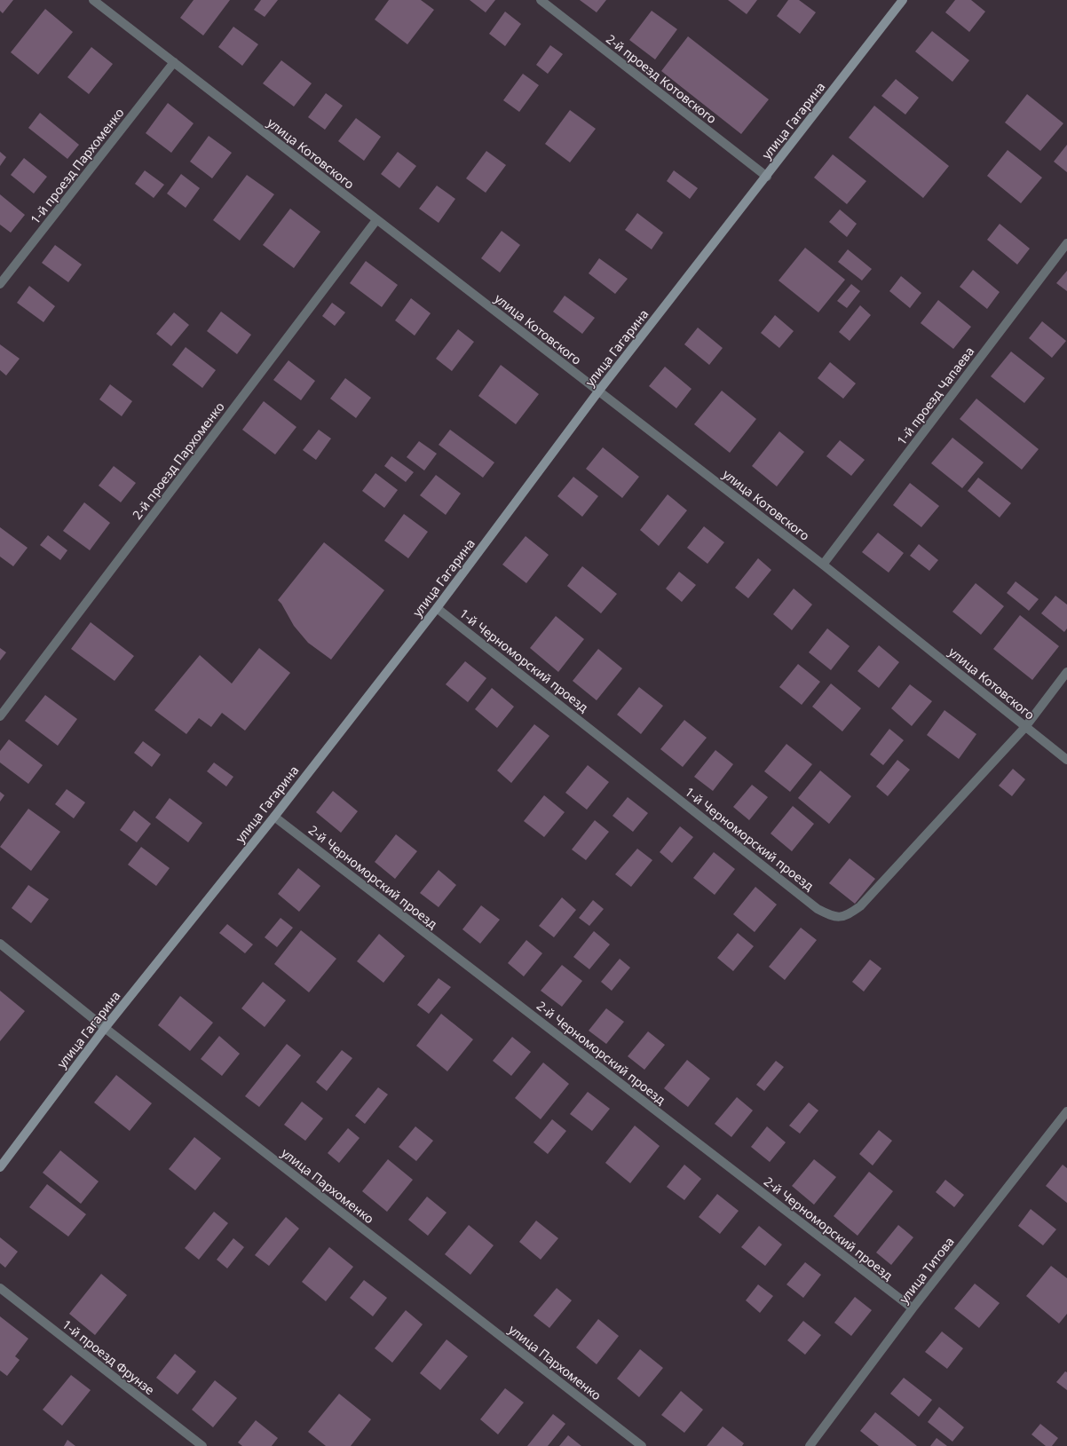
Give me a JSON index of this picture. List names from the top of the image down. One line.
{"streets":{"street":["2-й проезд Котовского","улица Гагарина","улица Котовского","1-й проезд Пархоменко","1-й проезд Чапаева","2-й проезд Пархоменко","1-й Черноморский проезд","2-й Черноморский проезд","улица Пархоменко","улица Титова","1-й проезд Фрунзе"]},"crossings":[["2-й проезд Котовского","улица Гагарина"],["улица Гагарина","улица Котовского"],["улица Гагарина","1-й Черноморский проезд"],["улица Гагарина","2-й Черноморский проезд"],["улица Гагарина","улица Пархоменко"],["улица Котовского","1-й проезд Пархоменко"],["улица Котовского","1-й проезд Чапаева"],["улица Котовского","2-й проезд Пархоменко"],["улица Котовского","1-й Черноморский проезд"],["2-й Черноморский проезд","улица Титова"]]}
